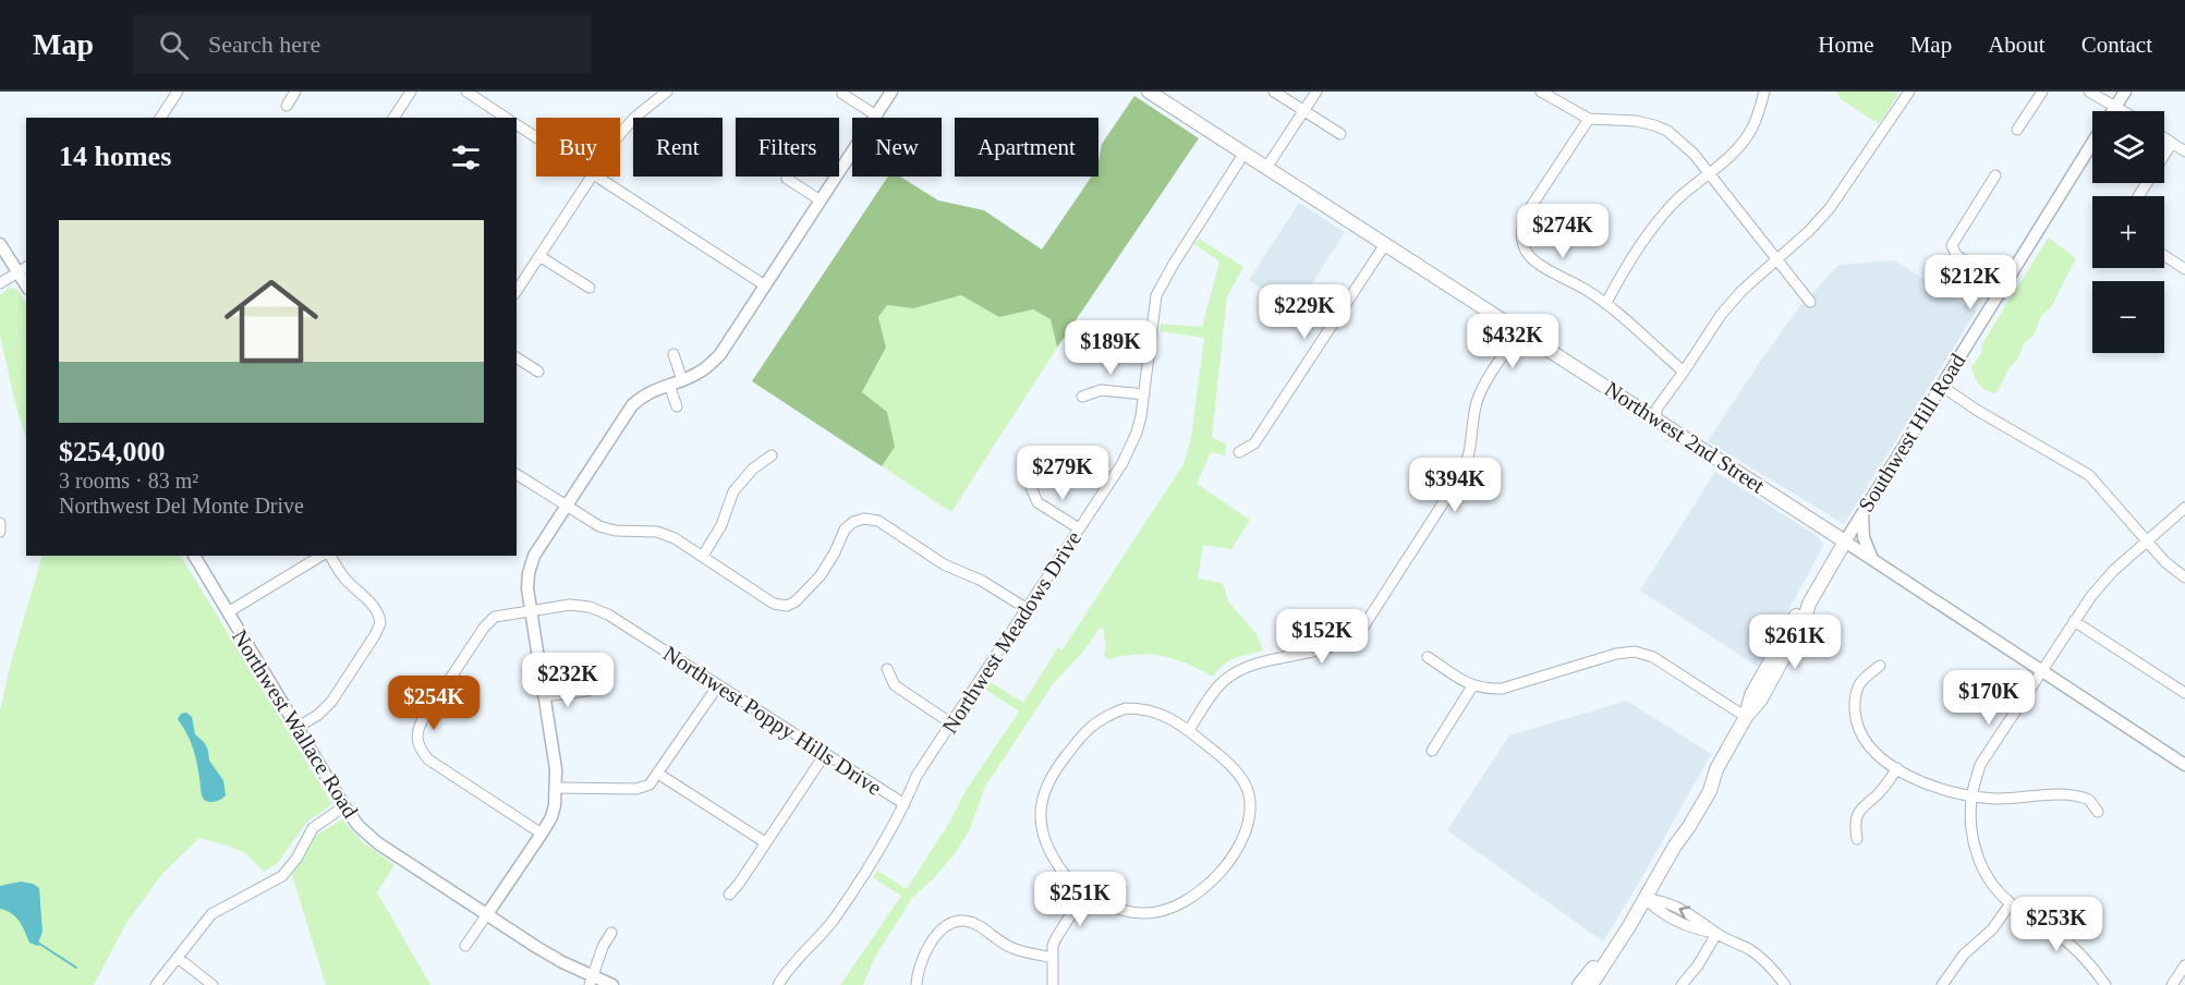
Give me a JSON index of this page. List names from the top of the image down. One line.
{"streets":{"main road":["Northwest 2nd Street"],"street":["Southwest Hill Road","Northwest Meadows Drive","Northwest Poppy Hills Drive","Northwest Wallace Road"]},"crossings":[["Southwest Hill Road","Northwest 2nd Street"],["Northwest 2nd Street","Northwest Meadows Drive"],["Northwest Meadows Drive","Northwest Poppy Hills Drive"]],"page":{"header":"Map","search":"Search here","nav":["Home","Map","About","Contact"],"map_buttons":["+","−"],"chip":["Buy","Rent","Filters","New","Apartment"],"heading":"14 homes","list":[{"name":"$254,000","note":"3 rooms · 83 m² · Northwest Del Monte Drive"}],"price":["$274K","$212K","$229K","$432K","$189K","$279K","$394K","$152K","$261K","$232K","$170K","$254K","$251K","$253K"]}}
